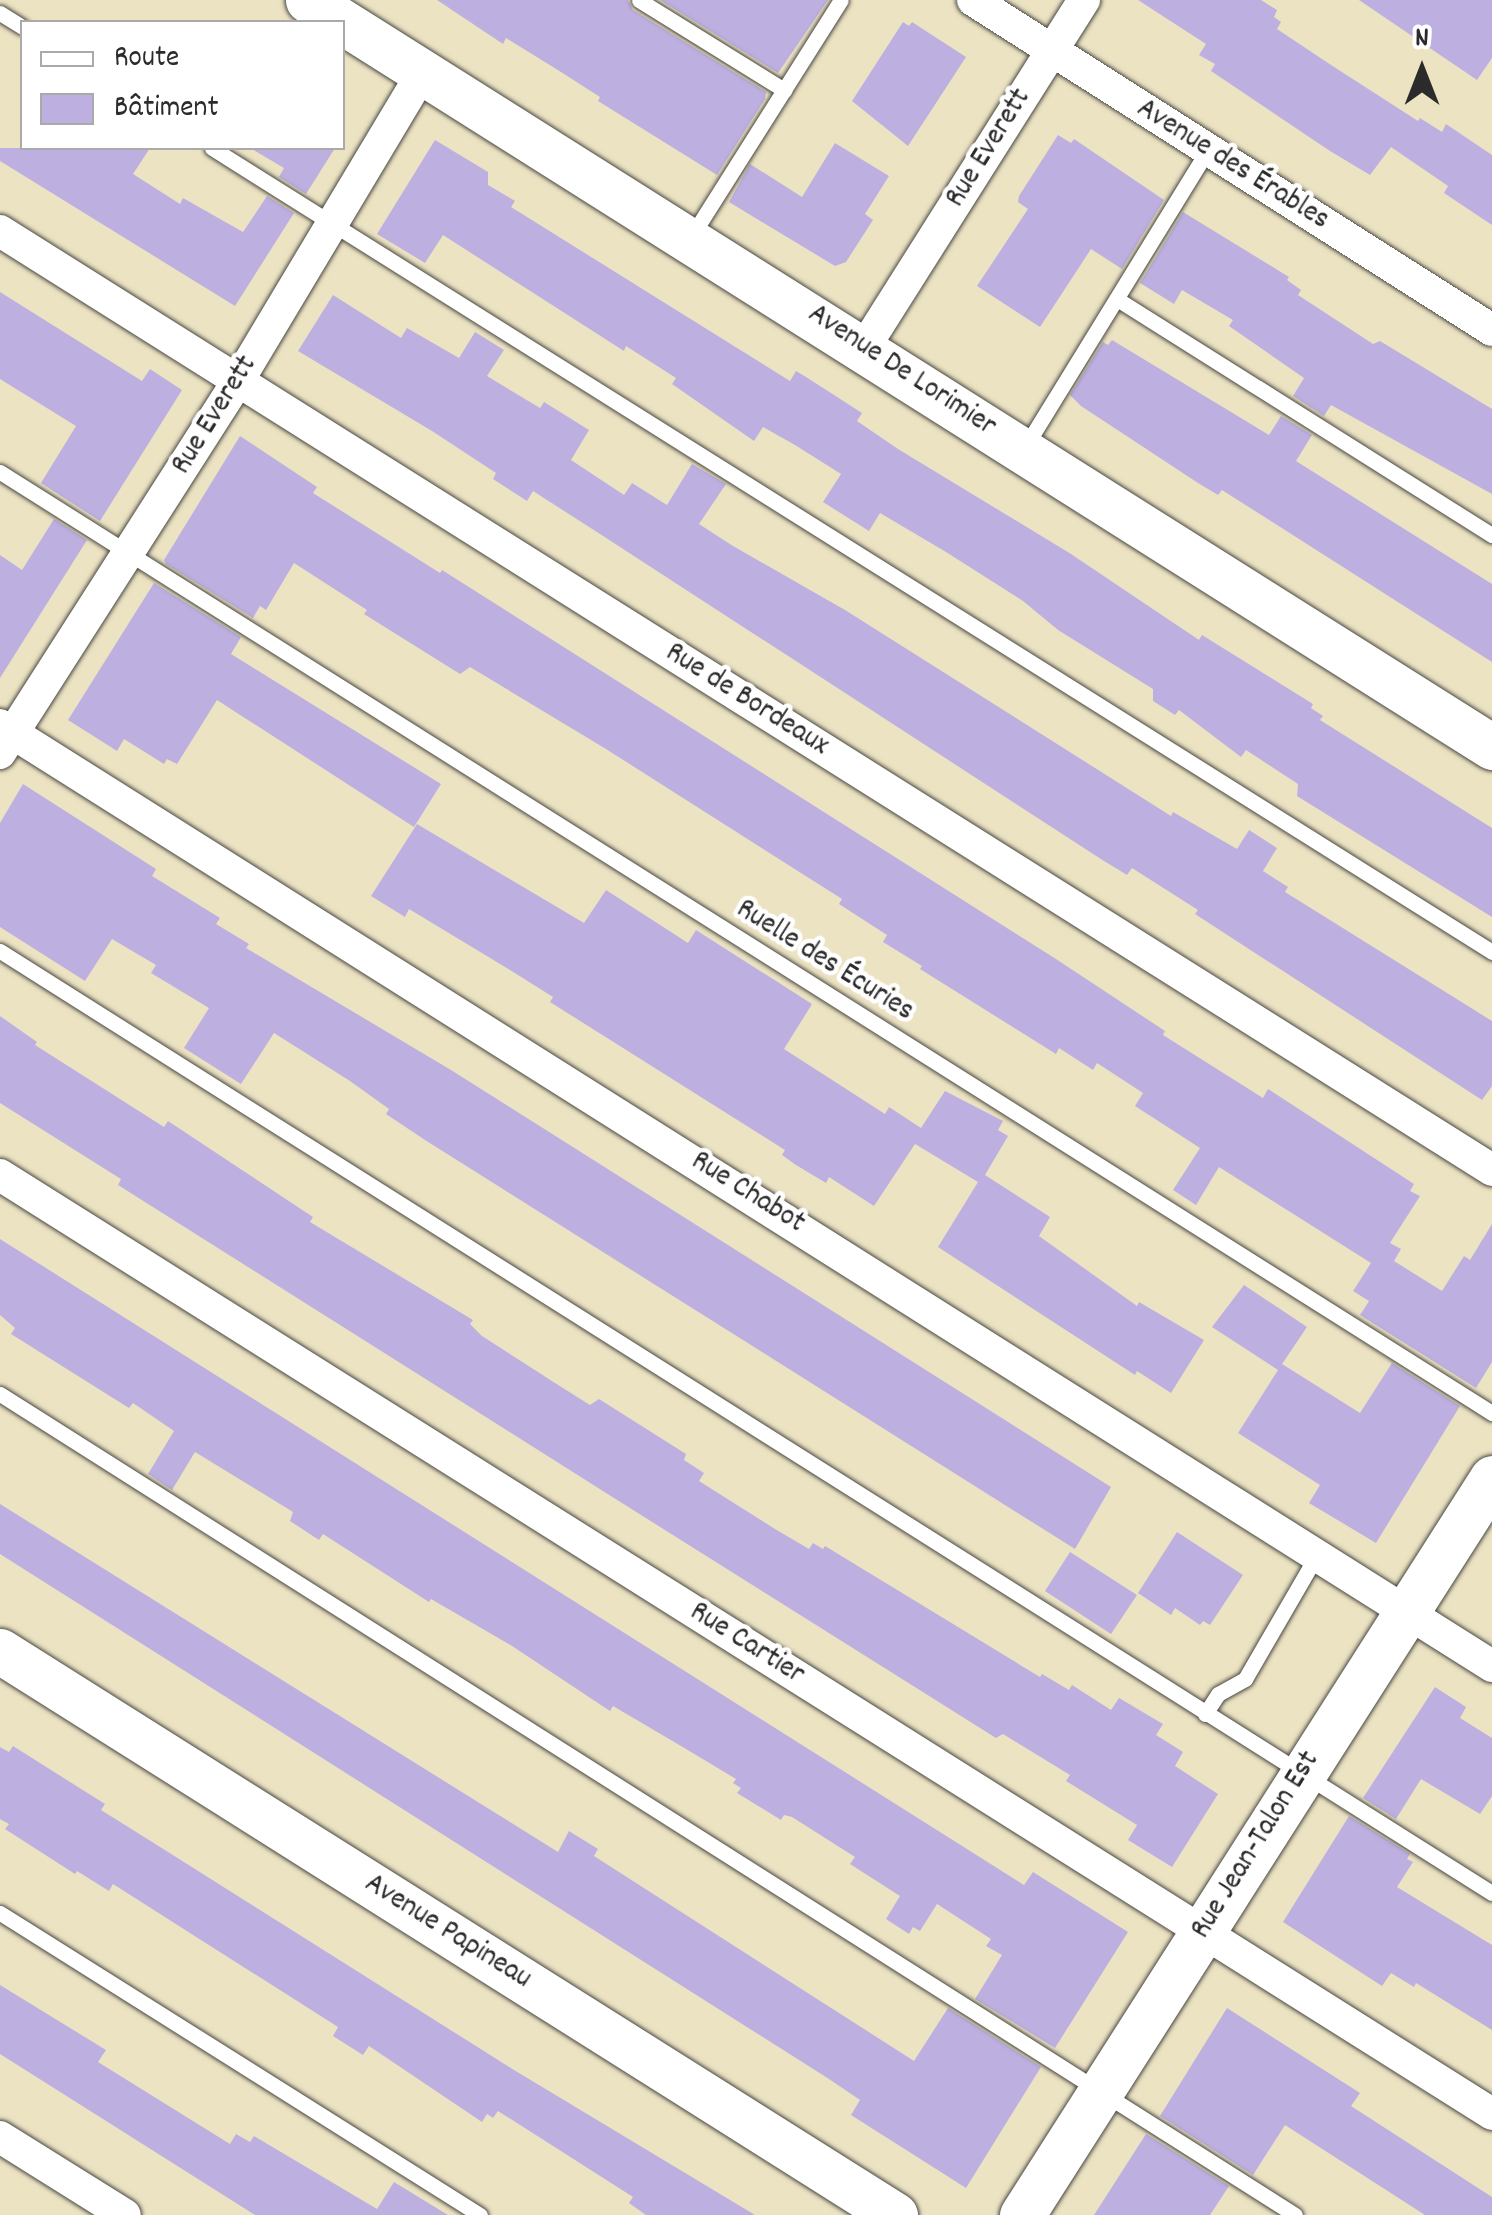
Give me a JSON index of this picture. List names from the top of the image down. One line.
{"streets":{"main road":["Avenue De Lorimier","Rue Jean-Talon Est","Avenue Papineau"],"street":["Rue Everett","Avenue des Érables","Rue de Bordeaux","Rue Chabot","Rue Cartier"],"lane":["Ruelle des Écuries"]},"crossings":[["Rue Everett","Avenue des Érables"],["Rue Everett","Avenue De Lorimier"],["Rue Everett","Rue de Bordeaux"],["Rue Everett","Ruelle des Écuries"],["Rue Everett","Rue Chabot"],["Rue Chabot","Rue Jean-Talon Est"],["Rue Cartier","Rue Jean-Talon Est"]],"legend":["Route","Bâtiment"],"north":"top"}
